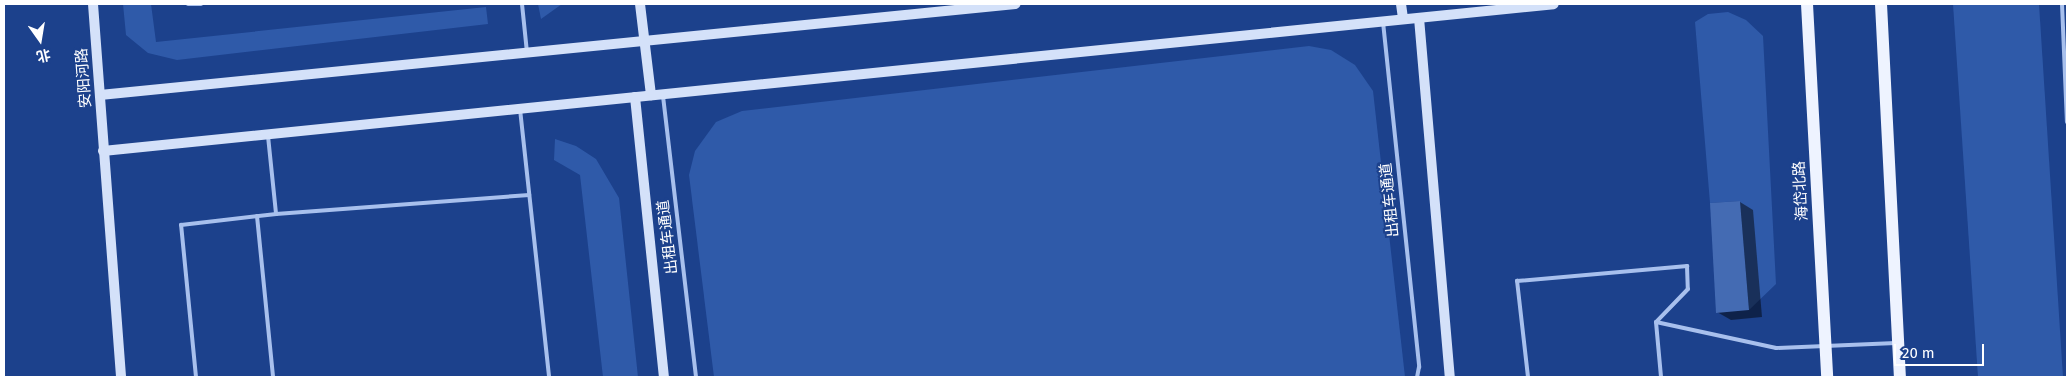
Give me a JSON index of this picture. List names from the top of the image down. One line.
{"streets":{"main road":["安阳河路","海岱北路"],"lane":["出租车通道"]},"scale_bar":"20 m","north":"bottom"}
